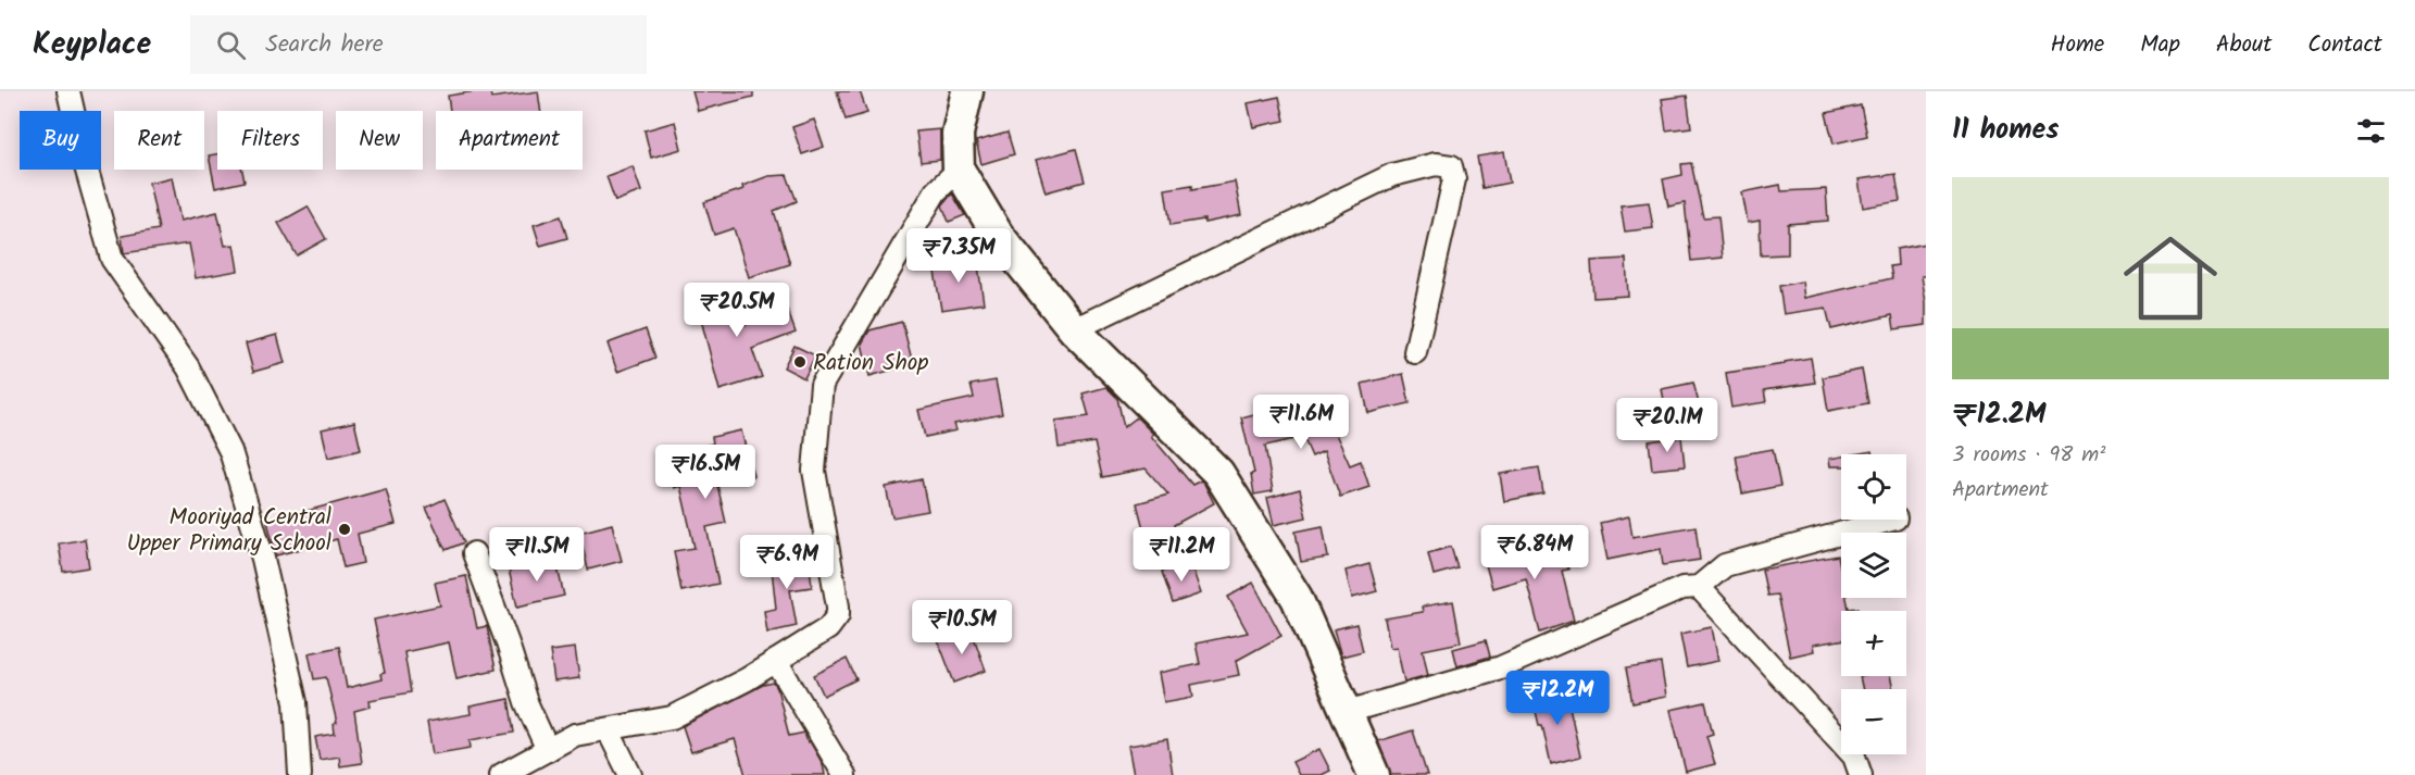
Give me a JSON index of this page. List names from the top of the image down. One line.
{"places":["Ration Shop","Mooriyad Central Upper Primary School"],"page":{"header":"Keyplace","search":"Search here","nav":["Home","Map","About","Contact"],"heading":"11 homes","chip":["Buy","Rent","Filters","New","Apartment"],"list":[{"name":"₹12.2M","note":"3 rooms · 98 m² · Apartment"}],"price":["₹7.35M","₹20.5M","₹11.6M","₹20.1M","₹16.5M","₹6.84M","₹11.5M","₹11.2M","₹6.9M","₹10.5M","₹12.2M"],"map_buttons":["+","−"]}}
